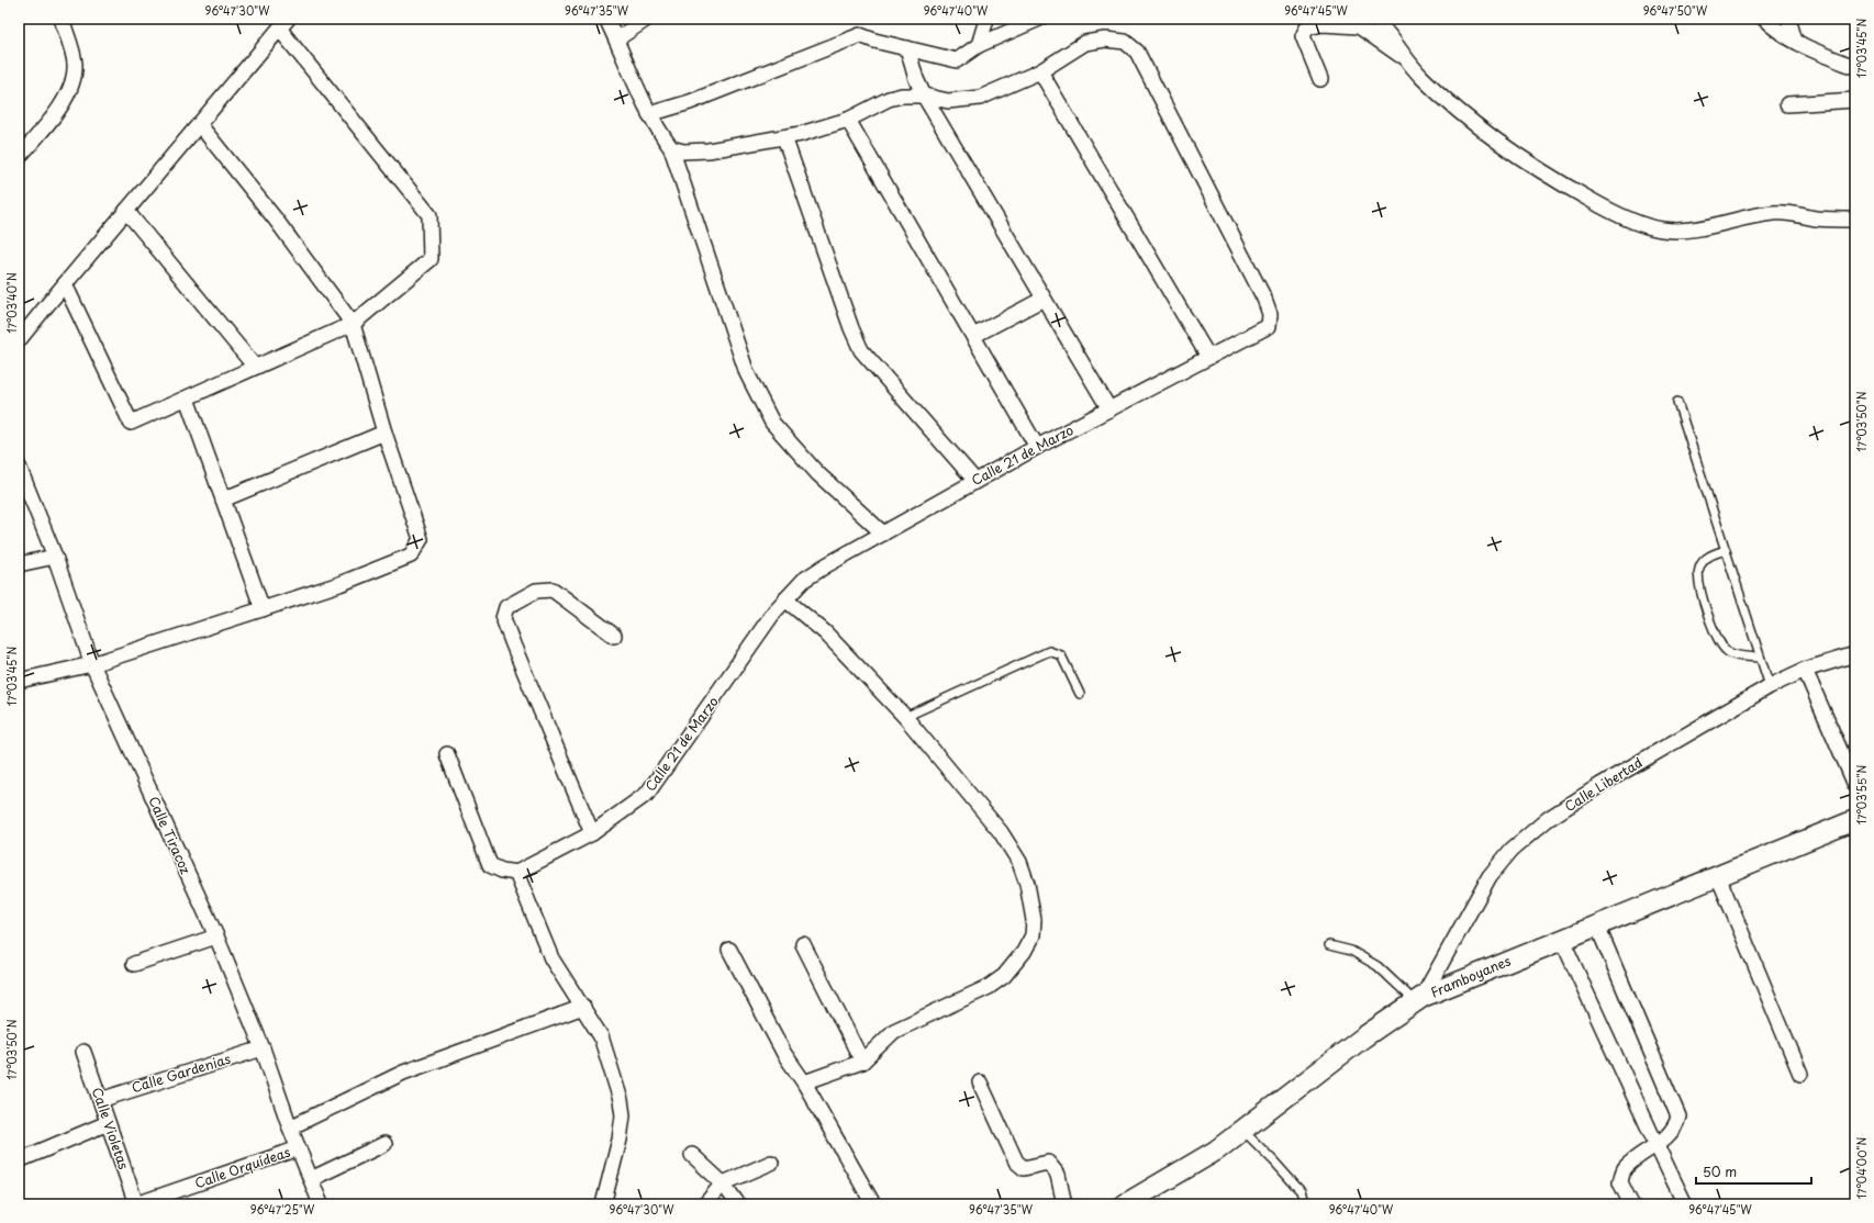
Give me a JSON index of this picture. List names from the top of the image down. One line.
{"streets":{"main road":["Framboyanes"],"street":["Calle 21 de Marzo","Calle Libertad","Calle Tiracoz","Calle Gardenias","Calle Violetas","Calle Orquídeas"]},"crossings":[["Calle Libertad","Framboyanes"],["Calle Tiracoz","Calle Gardenias"],["Calle Tiracoz","Calle Orquídeas"],["Calle Gardenias","Calle Violetas"],["Calle Violetas","Calle Orquídeas"]],"scale_bar":"50 m","coordinates":["96°47'30\"W","96°47'35\"W","96°47'40\"W","96°47'45\"W","96°47'50\"W","17°03'45\"N","17°03'40\"N","17°03'50\"N","17°03'55\"N","17°04'00\"N","96°47'25\"W"]}
